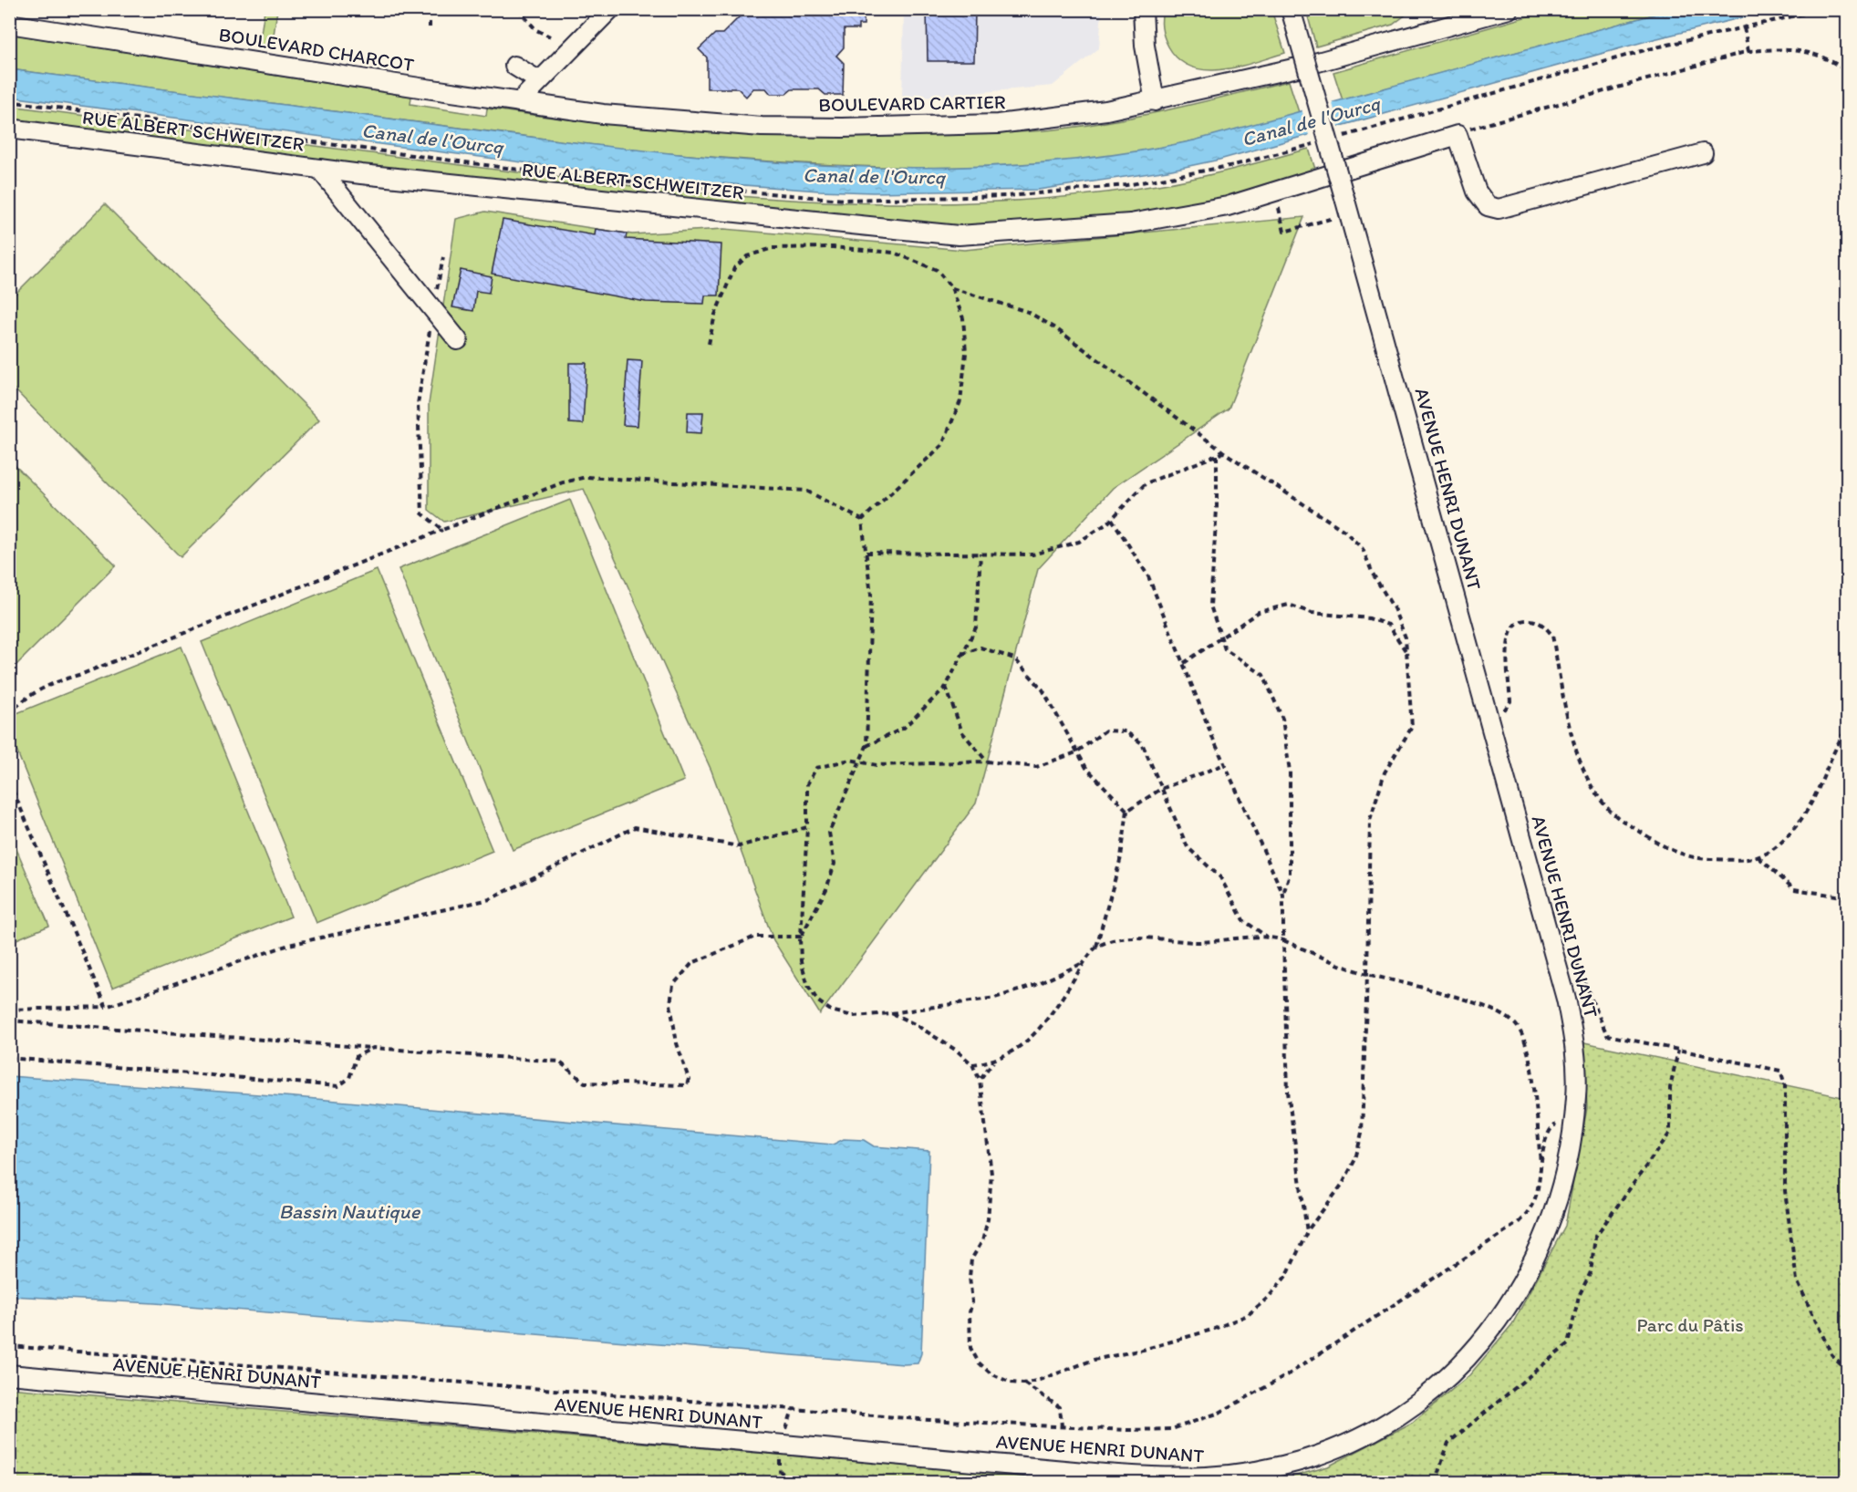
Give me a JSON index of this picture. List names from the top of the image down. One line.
{"streets":{"street":["BOULEVARD CHARCOT","BOULEVARD CARTIER","RUE ALBERT SCHWEITZER","AVENUE HENRI DUNANT"]},"crossings":[["BOULEVARD CHARCOT","BOULEVARD CARTIER"]],"water":["Canal de l'Ourcq","Bassin Nautique"],"parks":["Parc du Pâtis"]}
